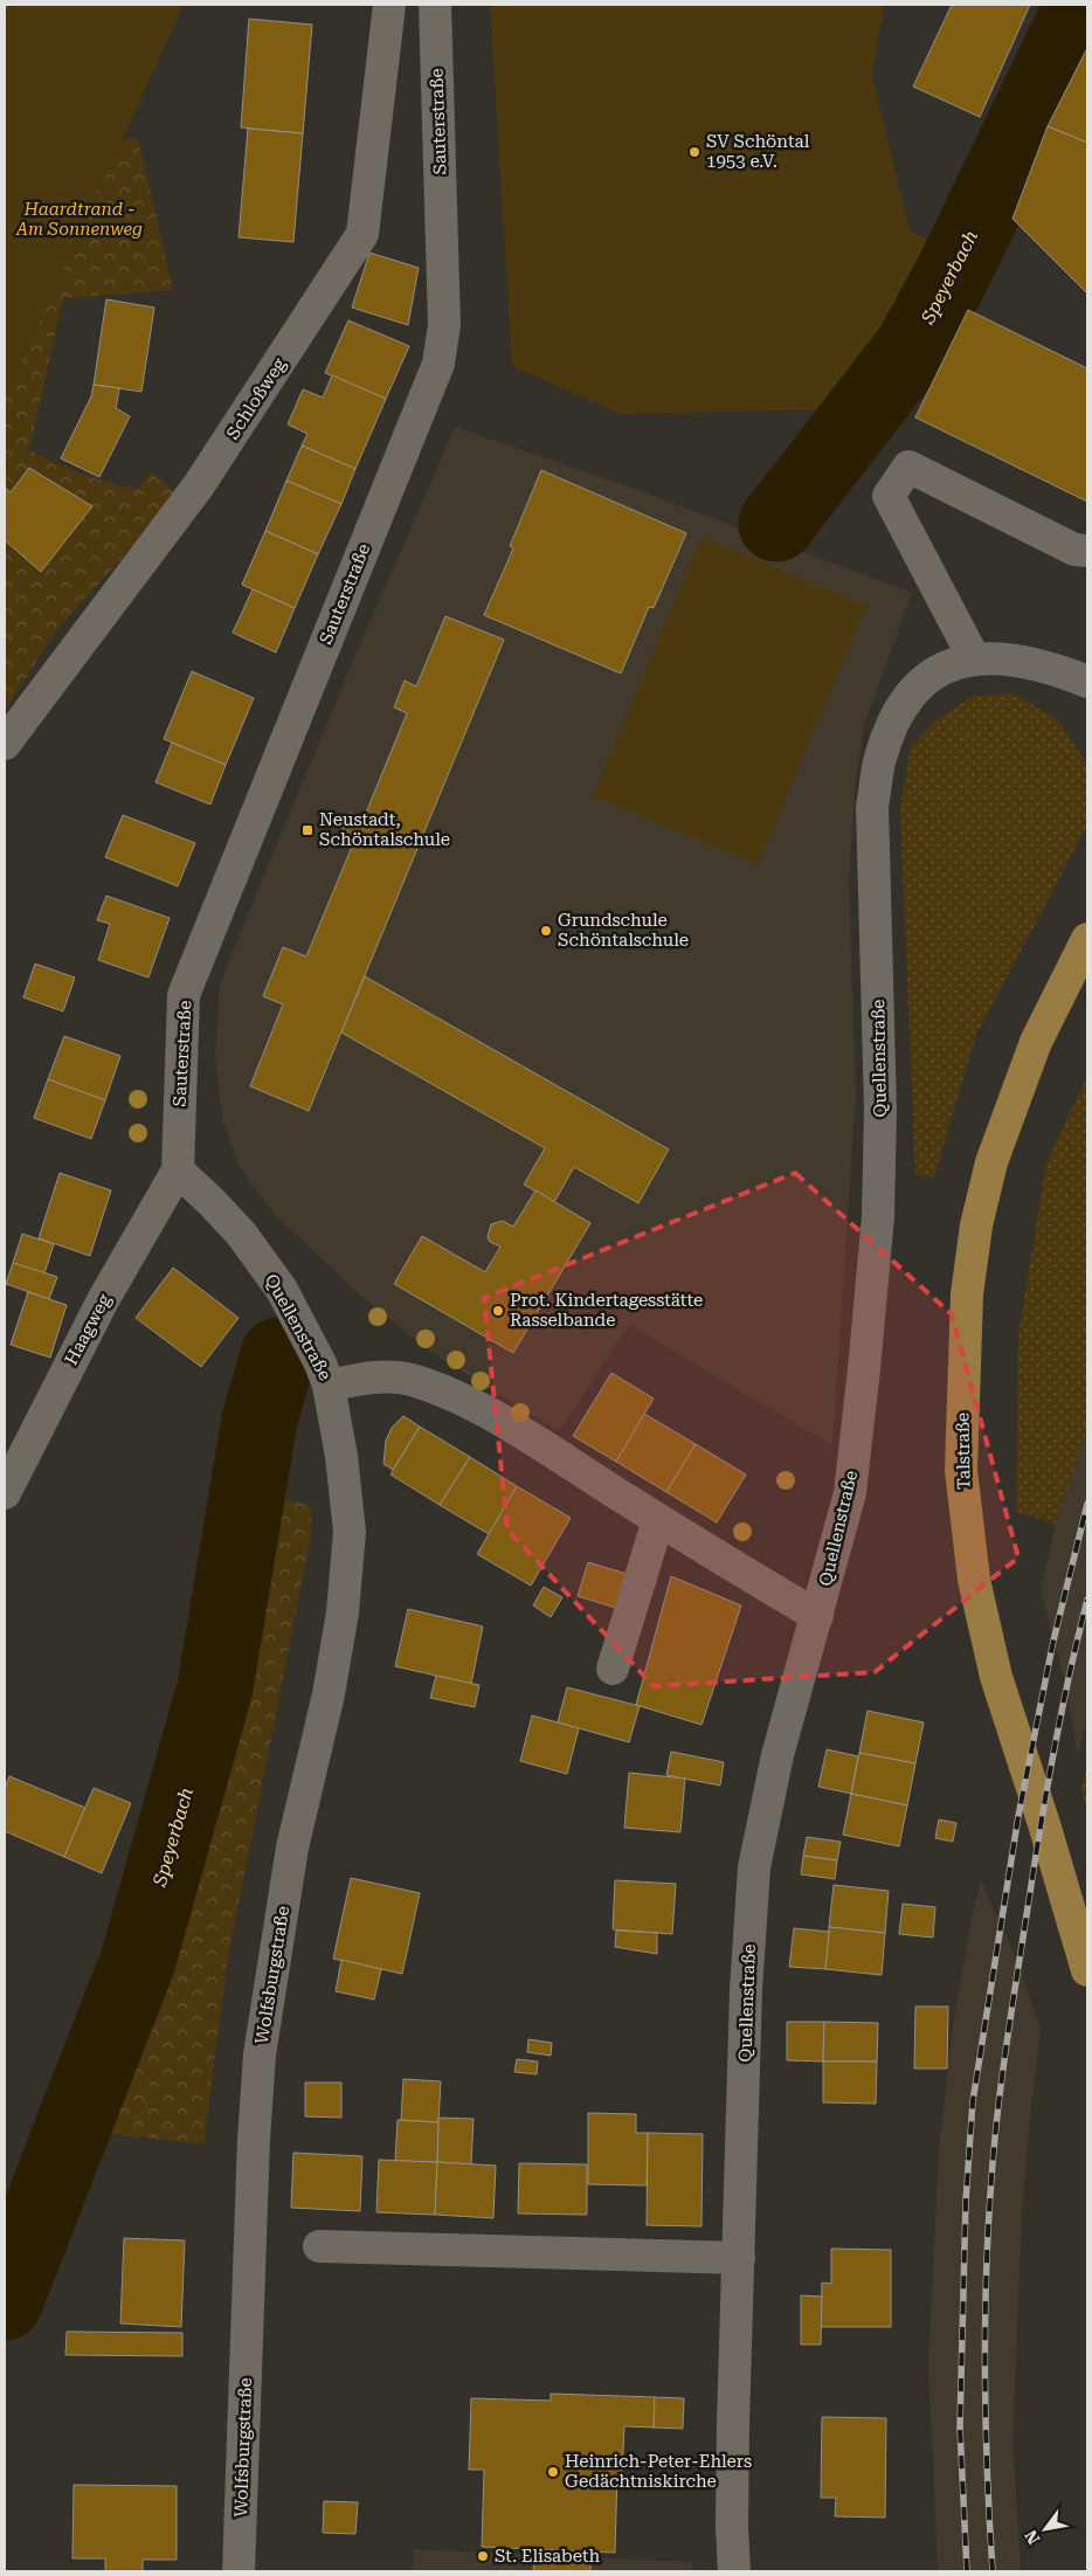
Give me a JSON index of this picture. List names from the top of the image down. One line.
{"streets":{"main road":["Talstraße"],"street":["Sauterstraße","Schloßweg","Quellenstraße","Haagweg","Wolfsburgstraße"]},"crossings":[["Sauterstraße","Quellenstraße"],["Sauterstraße","Haagweg"],["Quellenstraße","Haagweg"],["Quellenstraße","Wolfsburgstraße"]],"water":["Speyerbach"],"parks":["Haardtrand - Am Sonnenweg"],"places":{"other":["SV Schöntal 1953 e.V.","Grundschule Schöntalschule","Prot. Kindertagesstätte Rasselbande","Heinrich-Peter-Ehlers Gedächtniskirche","St. Elisabeth"],"transit":["Neustadt, Schöntalschule"]},"north":"bottom left"}
